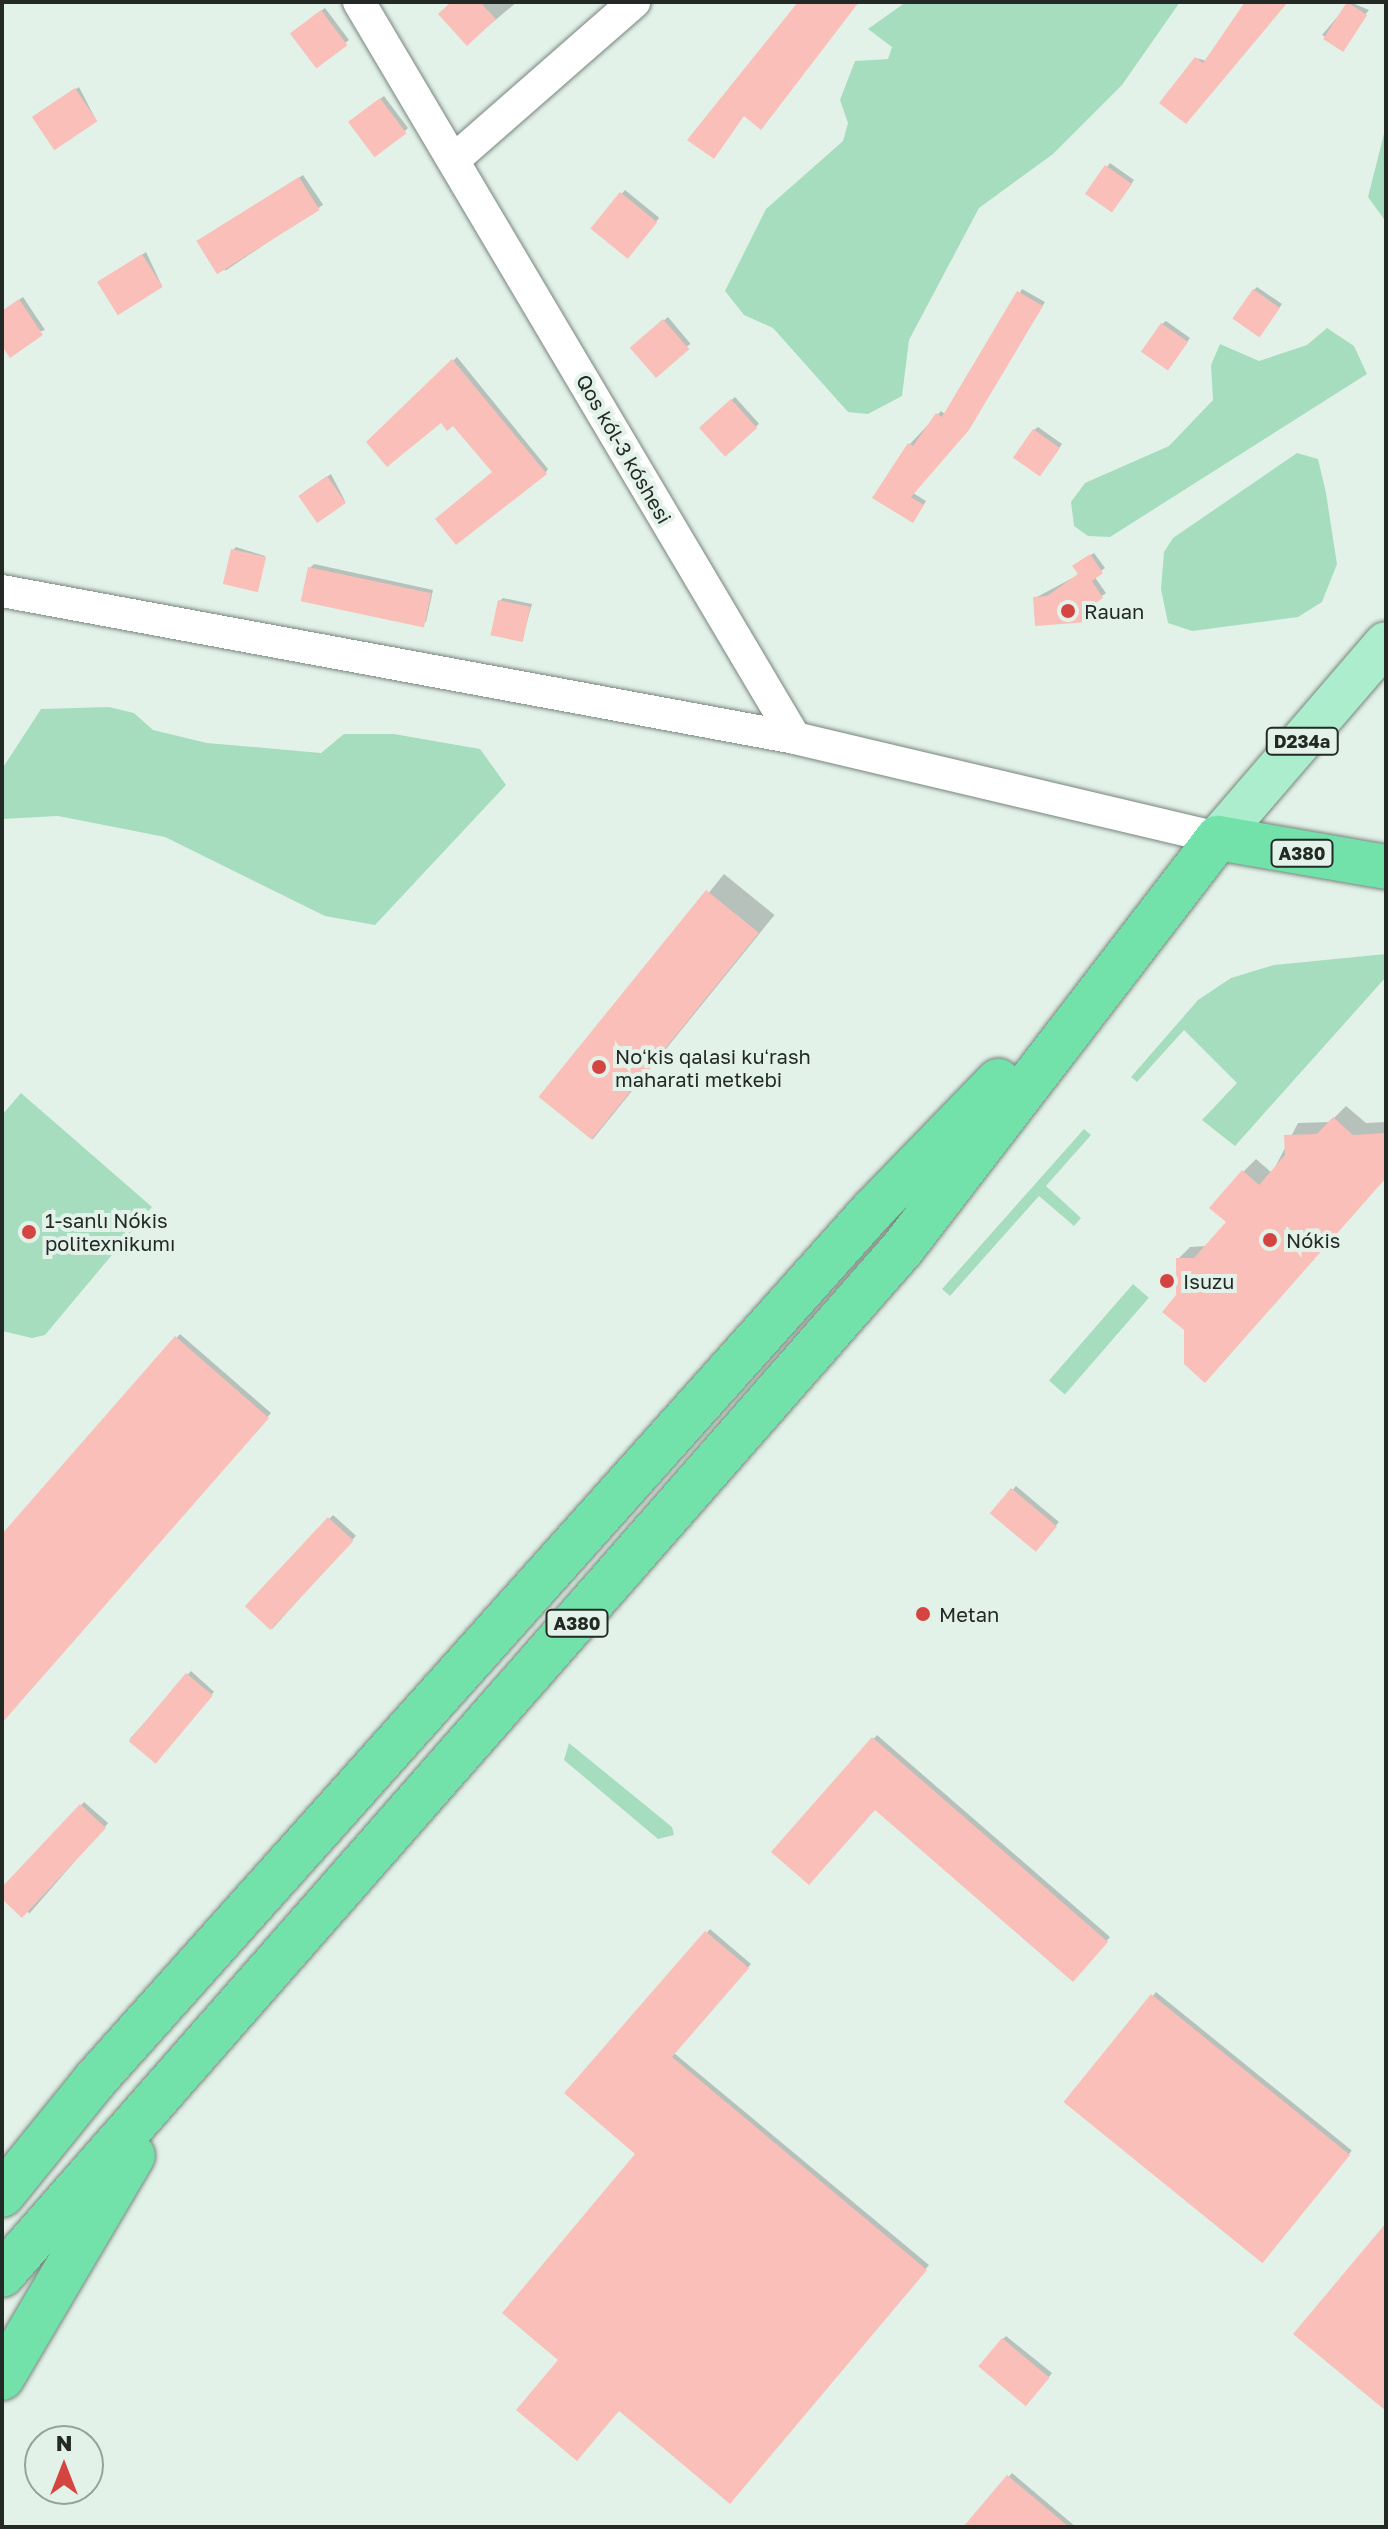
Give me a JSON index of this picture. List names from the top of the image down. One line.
{"streets":{"highway":["A380"],"main road":["D234a"],"street":["Qos kól-3 kóshesi"]},"crossings":[["D234a","A380"]],"places":["Rauan","Noʻkis qalasi kuʻrash maharati metkebi","1-sanlı Nókis politexnikumı","Nókis","Isuzu","Metan"],"north":"top"}
